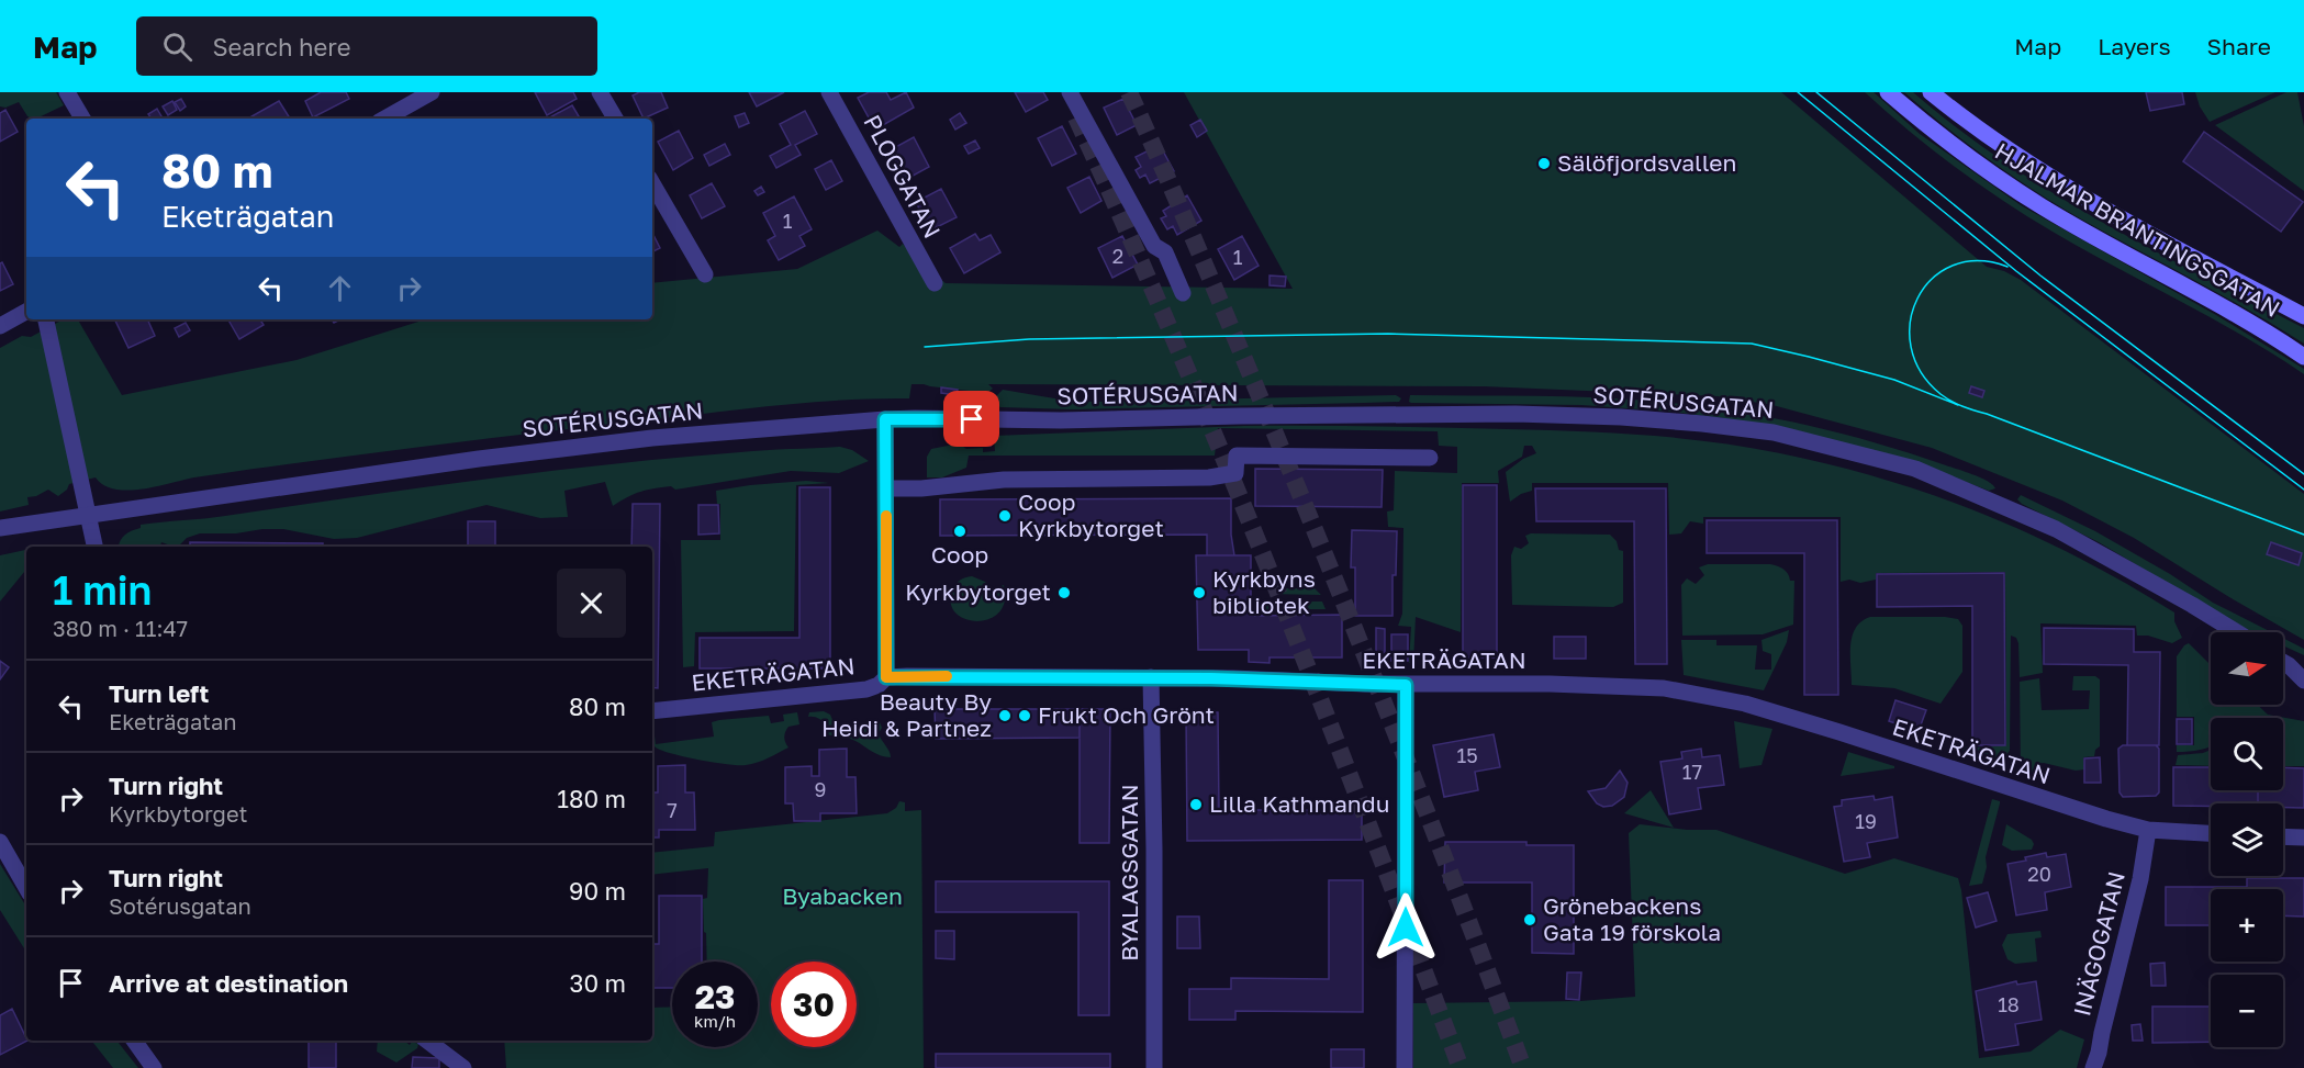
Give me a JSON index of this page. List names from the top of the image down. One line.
{"streets":{"main road":["HJALMAR BRANTINGSGATAN"],"street":["PLOGGATAN","SOTÉRUSGATAN","EKETRÄGATAN","BYALAGSGATAN","INÄGOGATAN"]},"crossings":[["EKETRÄGATAN","BYALAGSGATAN"],["EKETRÄGATAN","INÄGOGATAN"]],"parks":["Byabacken"],"places":["Sälöfjordsvallen","Coop Kyrkbytorget","Coop","Kyrkbytorget","Kyrkbyns bibliotek","Beauty By Heidi & Partnez","Frukt Och Grönt","Lilla Kathmandu","Grönebackens Gata 19 förskola"],"house_numbers":["1","2","1","15","17","9","7","19","20","18"],"north":"right","page":{"header":"Map","search":"Search here","nav":["Map","Layers","Share"],"turn":["80 m","Eketrägatan"],"heading":["1 min","380 m · 11:47"],"map_buttons":["+","−"],"list":[{"name":"Turn left","note":"Eketrägatan","value":"80 m"},{"name":"Turn right","note":"Kyrkbytorget","value":"180 m"},{"name":"Turn right","note":"Sotérusgatan","value":"90 m"},{"name":"Arrive at destination","value":"30 m"}],"speed":"23 km/h","limit":"30"}}
